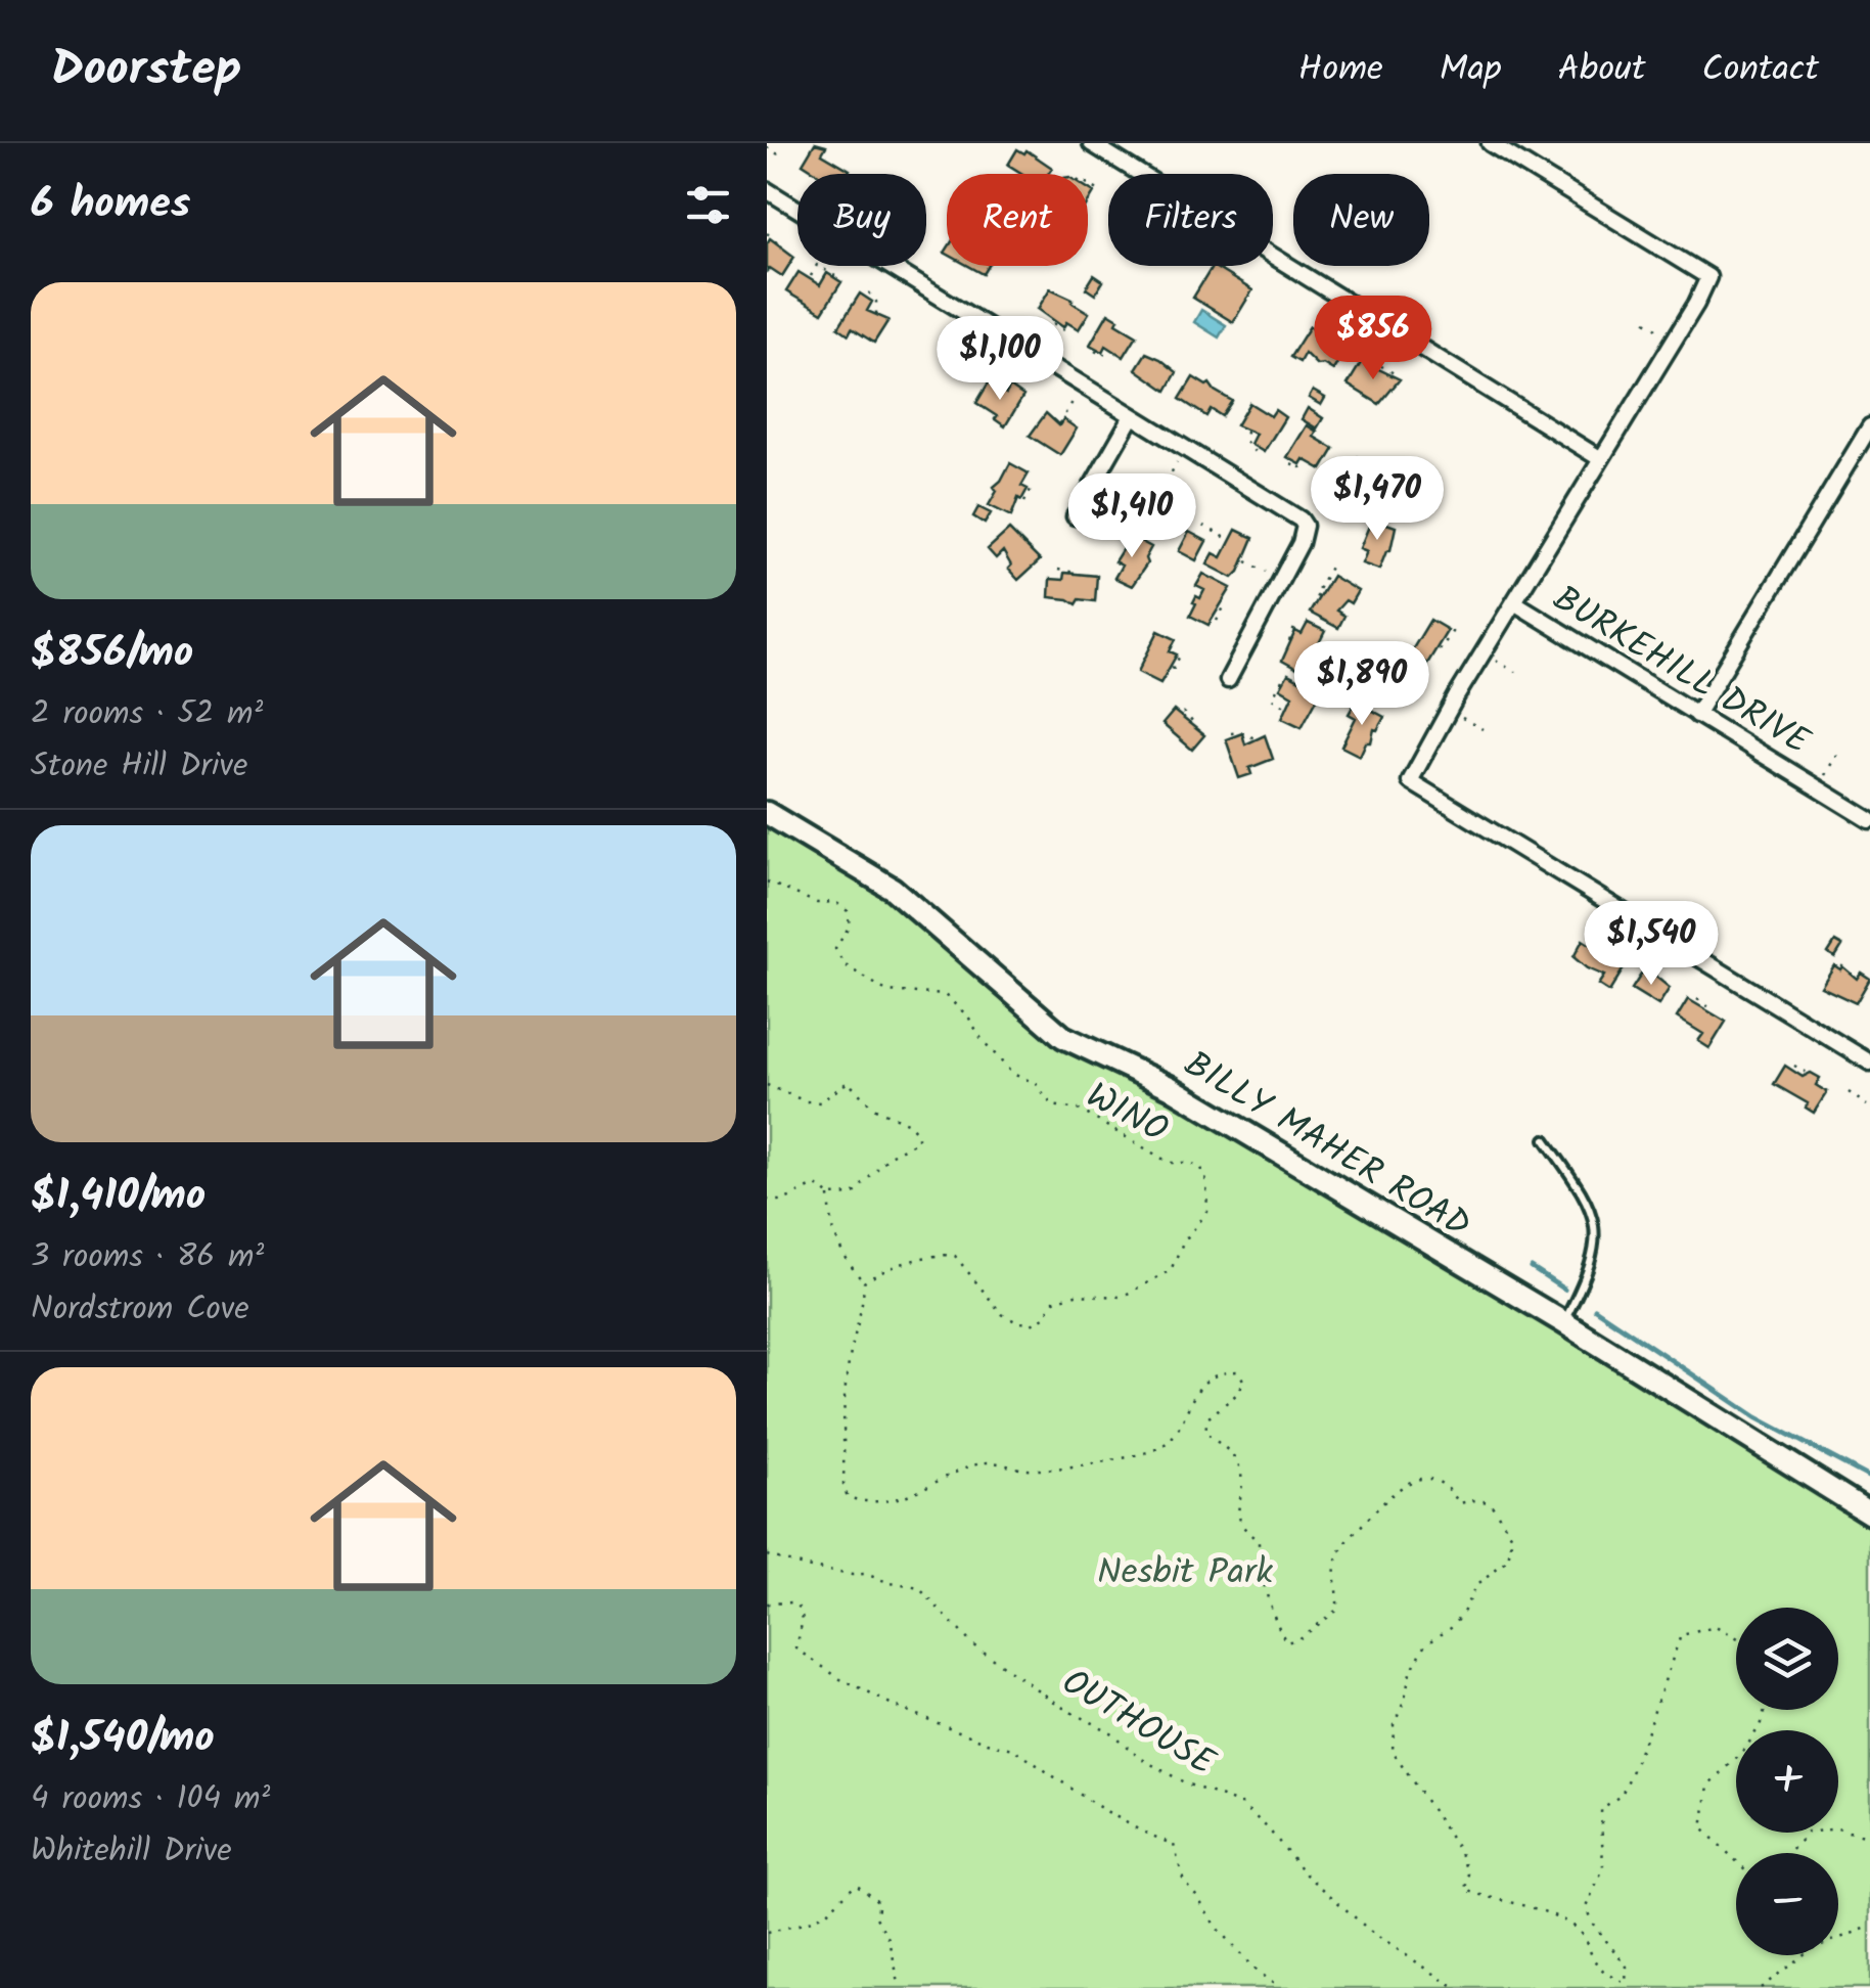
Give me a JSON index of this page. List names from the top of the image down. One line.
{"streets":{"main road":["BILLY MAHER ROAD"],"street":["BURKEHILL DRIVE"],"path":["WINO","OUTHOUSE"]},"parks":["Nesbit Park"],"page":{"header":"Doorstep","nav":["Home","Map","About","Contact"],"heading":"6 homes","chip":["Buy","Rent","Filters","New"],"list":[{"name":"$856/mo","note":"2 rooms · 52 m² · Stone Hill Drive"},{"name":"$1,410/mo","note":"3 rooms · 86 m² · Nordstrom Cove"},{"name":"$1,540/mo","note":"4 rooms · 104 m² · Whitehill Drive"}],"price":["$856","$1,100","$1,470","$1,410","$1,890","$1,540"],"map_buttons":["+","−"]}}
